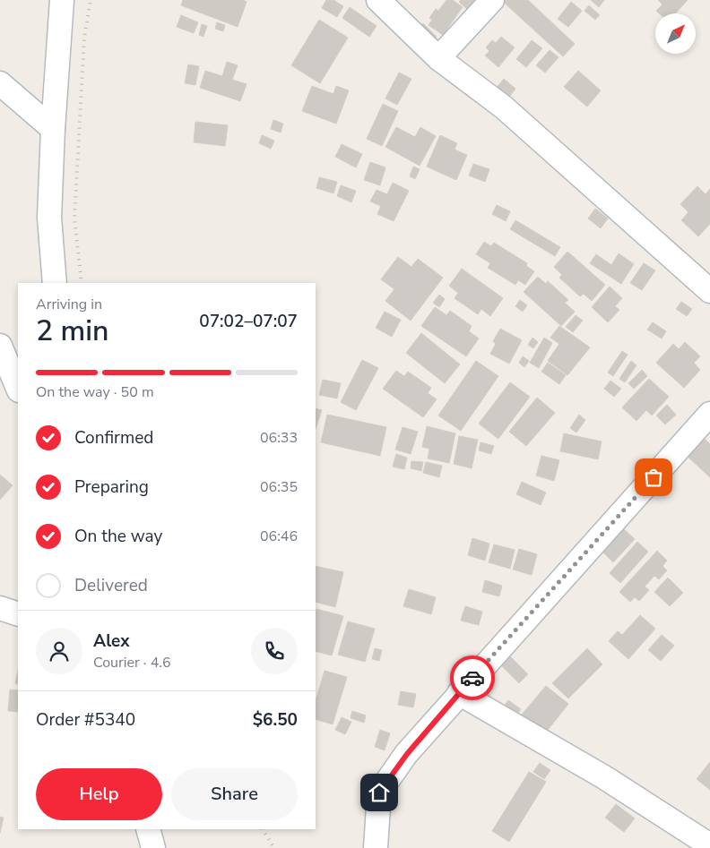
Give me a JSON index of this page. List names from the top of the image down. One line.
{"north":"top right","page":{"heading":["2 min","Arriving in","07:02–07:07"],"panel":["Alex","Courier · 4.6","Order #5340","$6.50"],"bar":"On the way · 50 m","list":[["Confirmed","06:33"],["Preparing","06:35"],["On the way","06:46"],"Delivered"],"buttons":["Help","Share"]}}
